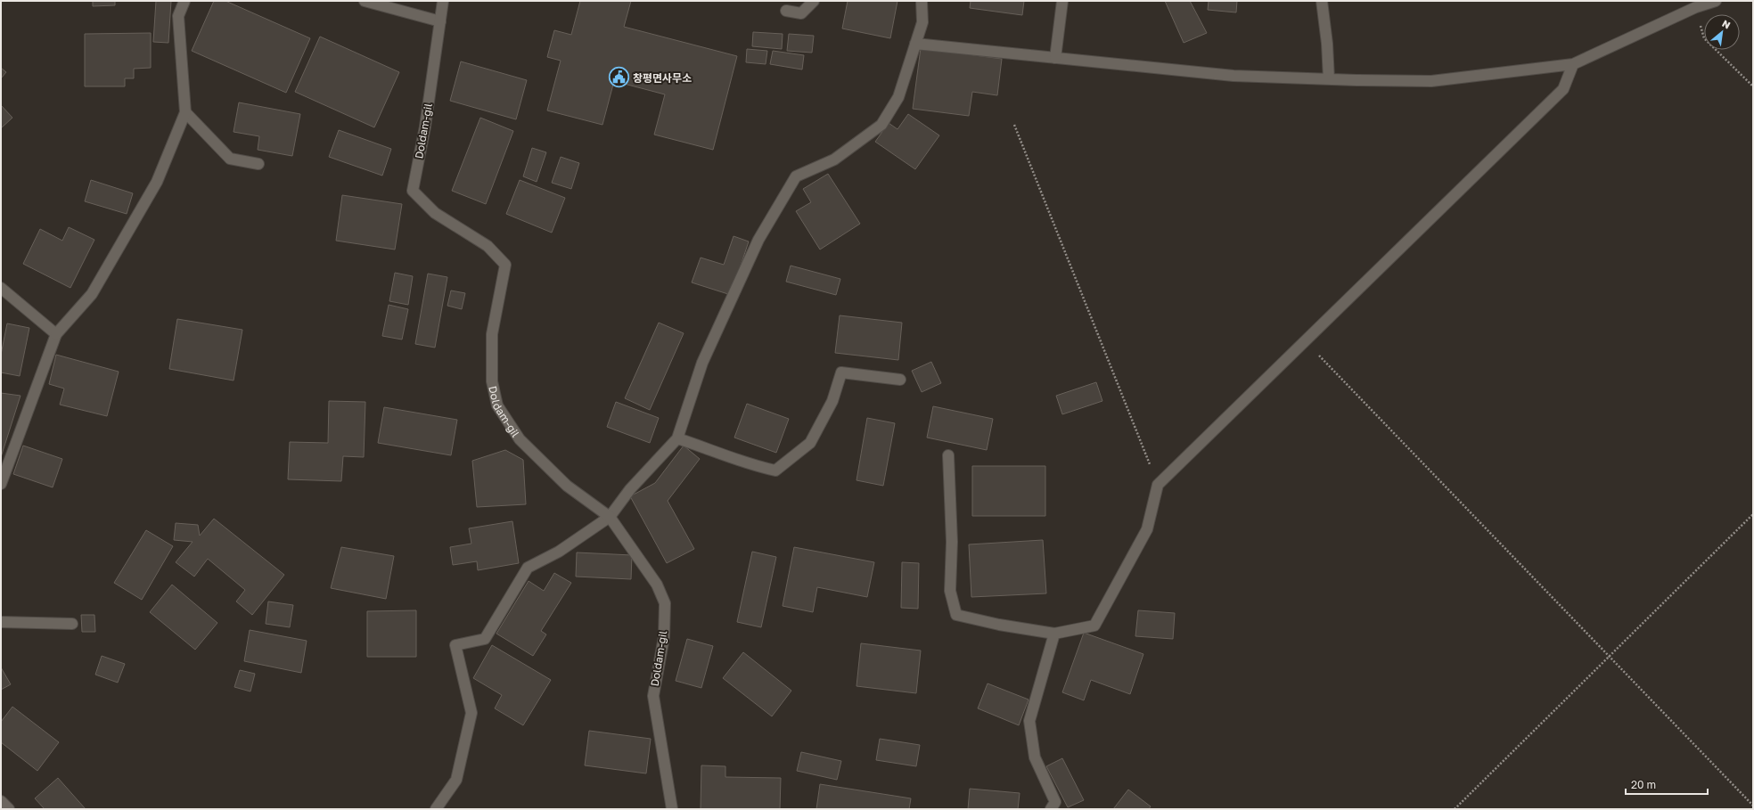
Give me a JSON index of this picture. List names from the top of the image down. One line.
{"streets":{"street":["Doldam-gil"]},"places":{"public building":["창평면사무소"]},"scale_bar":"20 m","north":"top right"}
